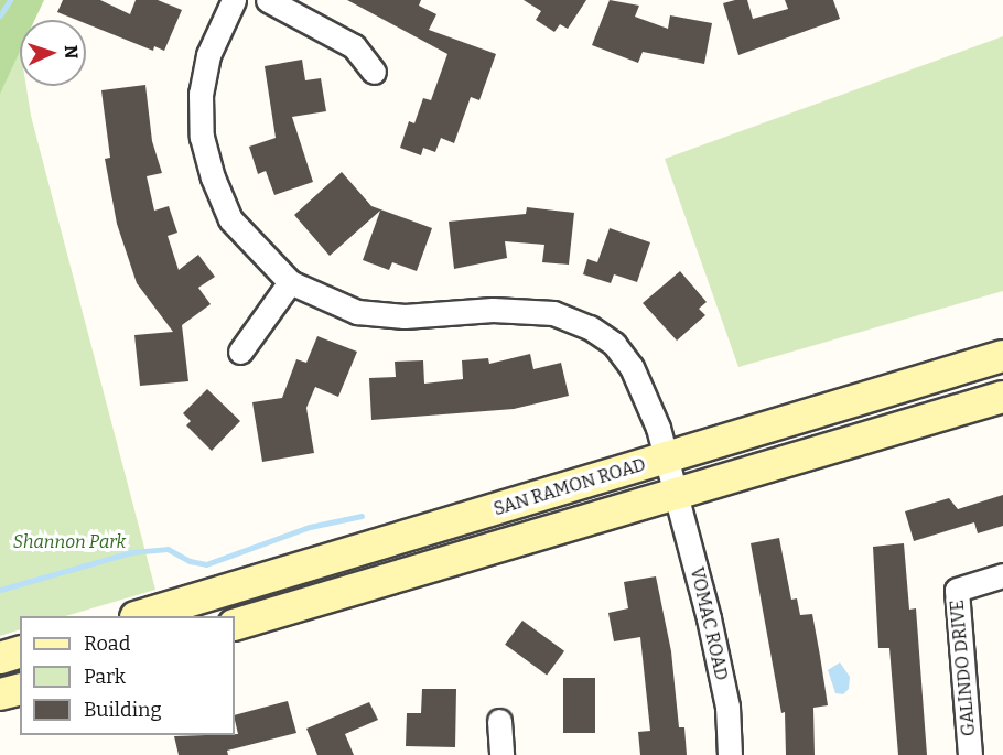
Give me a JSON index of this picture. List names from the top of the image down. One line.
{"streets":{"main road":["SAN RAMON ROAD"],"street":["VOMAC ROAD","GALINDO DRIVE"]},"crossings":[["SAN RAMON ROAD","VOMAC ROAD"]],"parks":["Shannon Park"],"legend":["Road","Park","Building"],"north":"right"}
